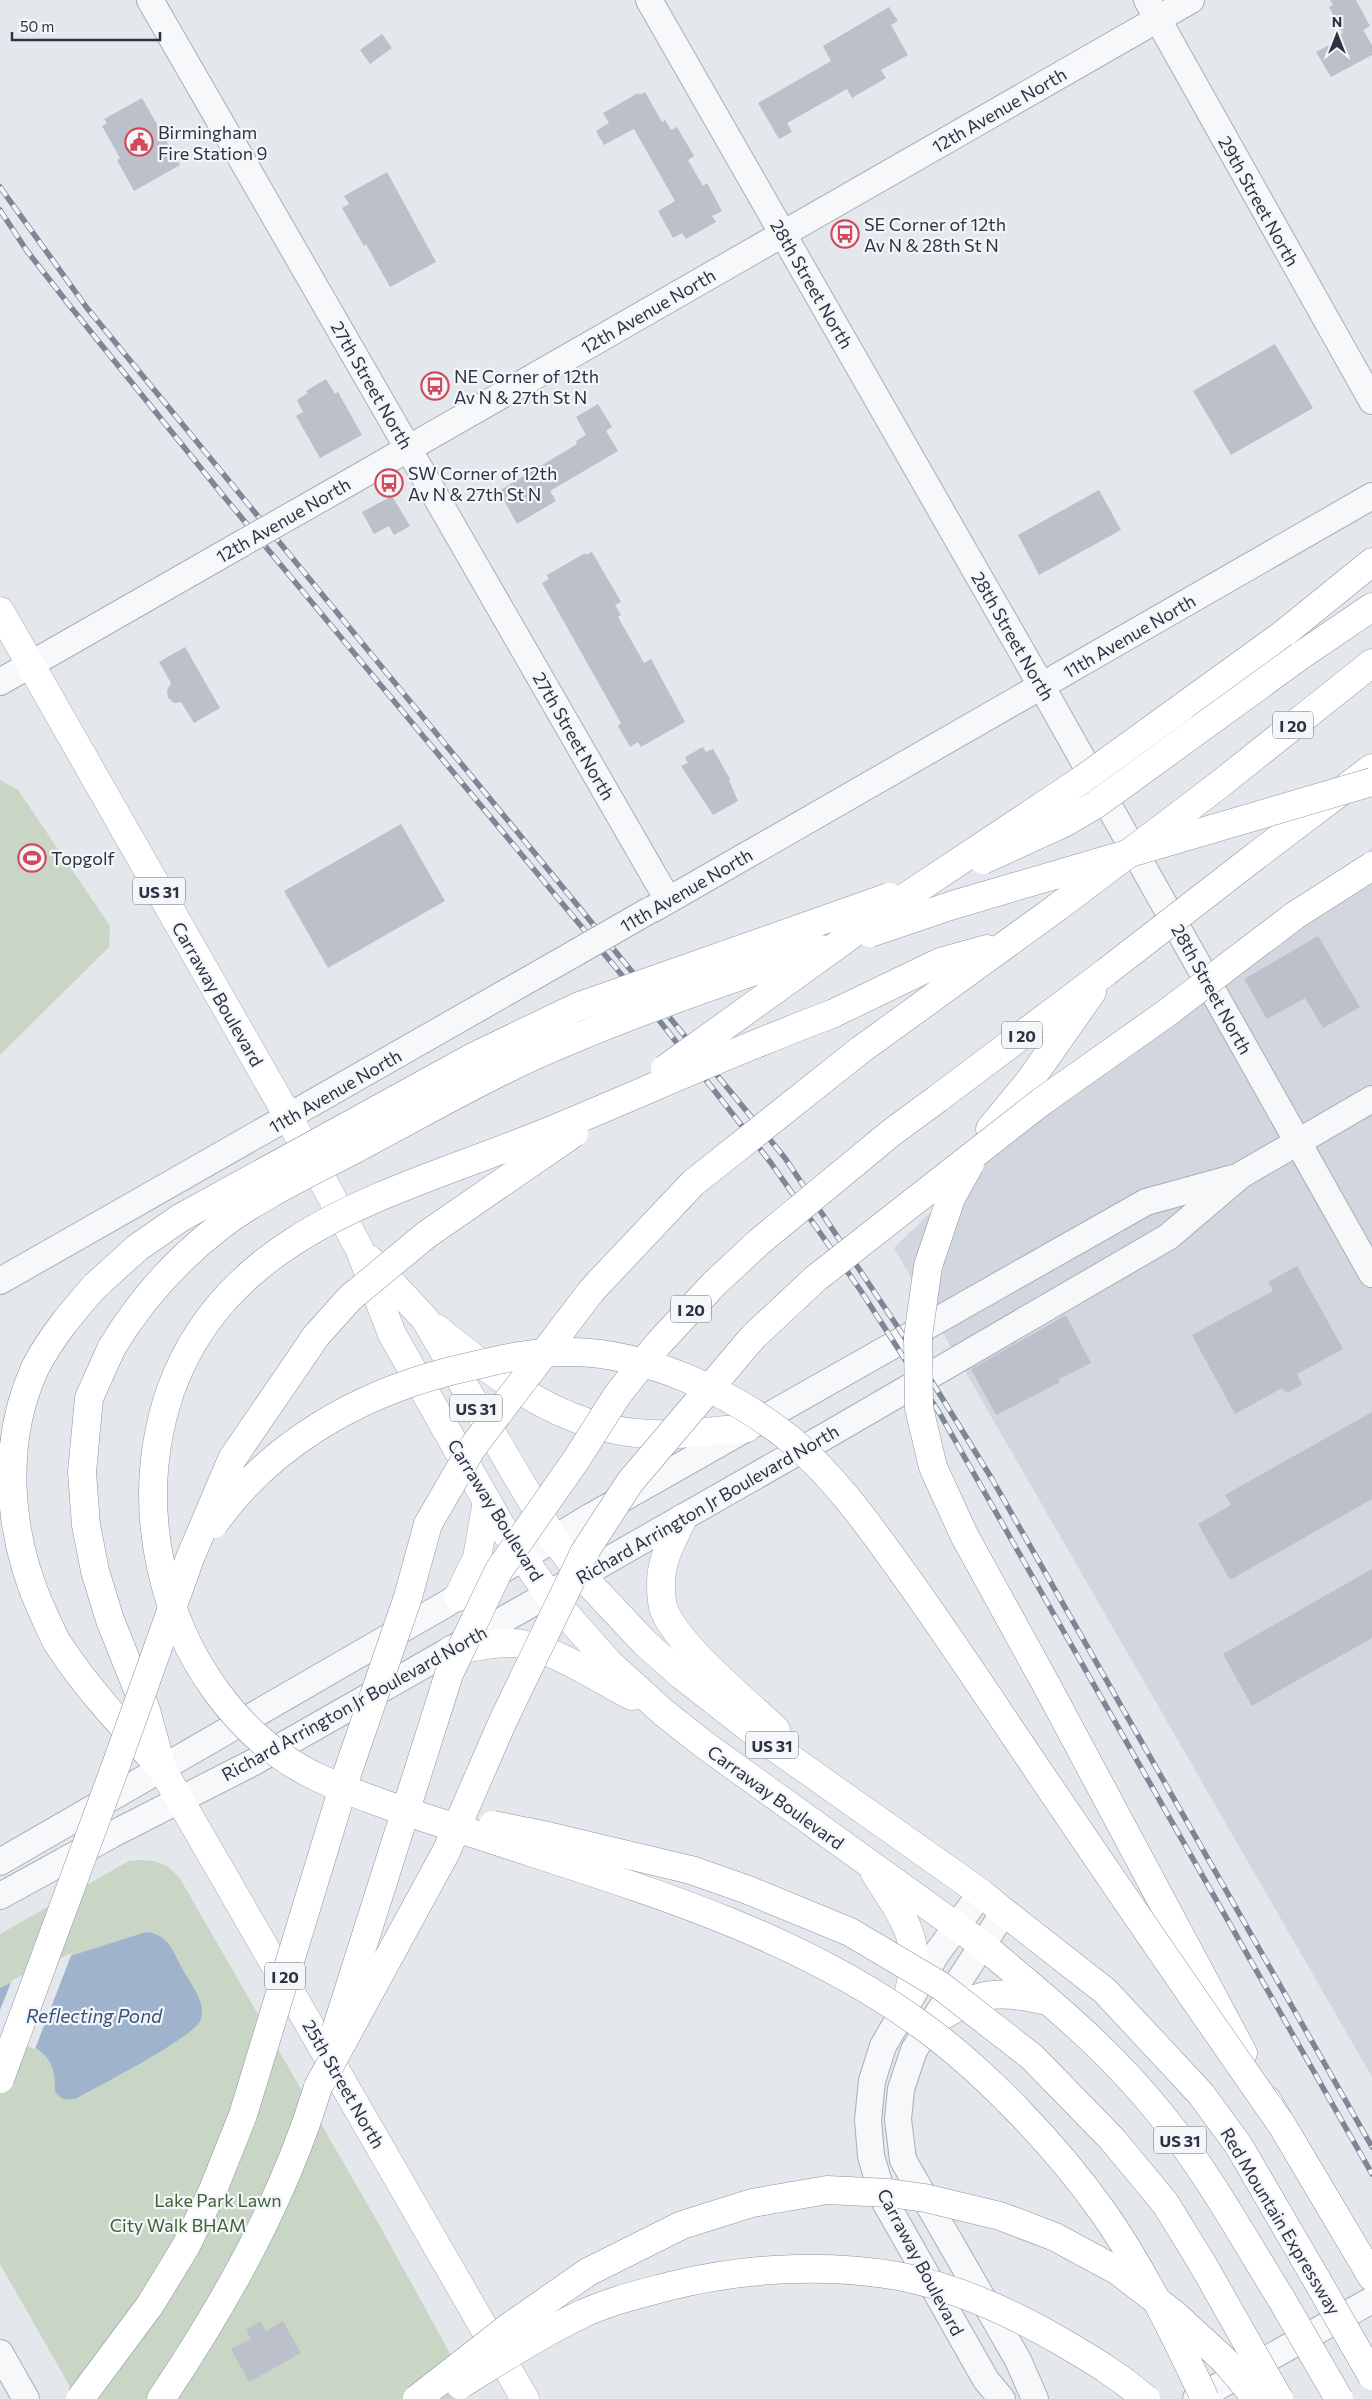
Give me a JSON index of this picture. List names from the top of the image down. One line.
{"streets":{"main road":["I 20","US 31","Carraway Boulevard","25th Street North","Red Mountain Expressway"],"street":["12th Avenue North","29th Street North","28th Street North","27th Street North","11th Avenue North","Richard Arrington Jr Boulevard North"]},"crossings":[["12th Avenue North","29th Street North"],["12th Avenue North","28th Street North"],["12th Avenue North","27th Street North"],["12th Avenue North","Carraway Boulevard"],["28th Street North","11th Avenue North"],["28th Street North","Richard Arrington Jr Boulevard North"],["27th Street North","11th Avenue North"],["11th Avenue North","Carraway Boulevard"],["US 31","Carraway Boulevard"],["Carraway Boulevard","Richard Arrington Jr Boulevard North"],["Carraway Boulevard","Red Mountain Expressway"],["Richard Arrington Jr Boulevard North","25th Street North"]],"water":["Reflecting Pond"],"parks":["Lake Park Lawn","City Walk BHAM"],"places":{"public building":["Birmingham Fire Station 9"],"bus stop":["SE Corner of 12th Av N & 28th St N","NE Corner of 12th Av N & 27th St N","SW Corner of 12th Av N & 27th St N"],"sports":["Topgolf"]},"scale_bar":"50 m","north":"top"}
